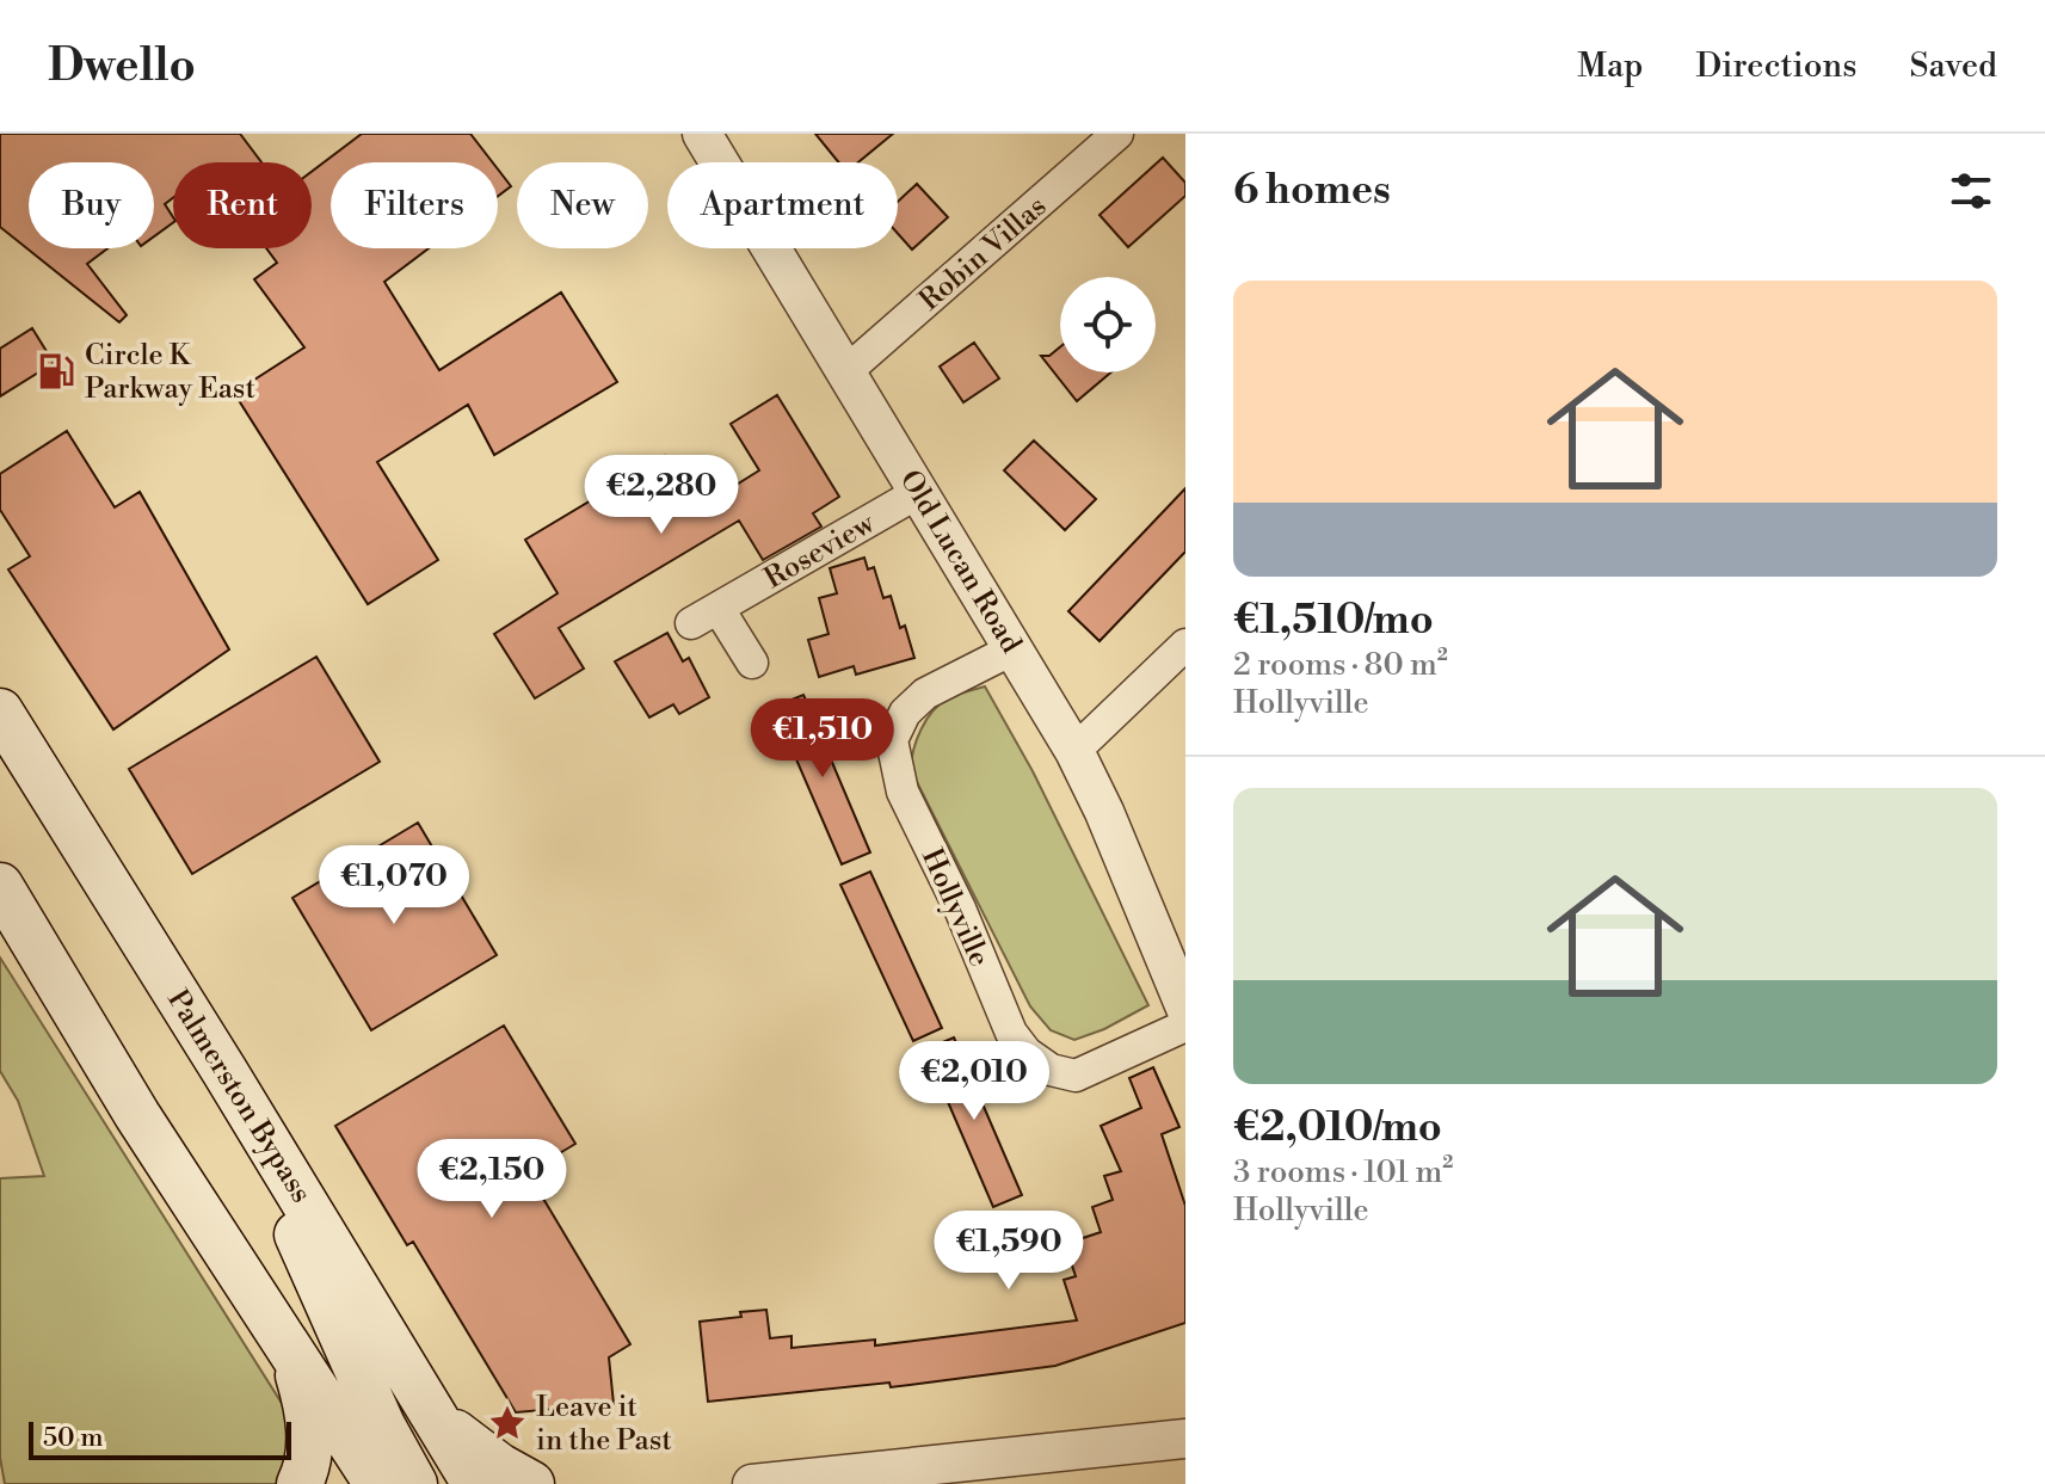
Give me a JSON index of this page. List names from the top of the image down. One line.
{"streets":{"main road":["Palmerston Bypass"],"street":["Robin Villas","Roseview","Old Lucan Road","Hollyville"]},"crossings":[["Robin Villas","Old Lucan Road"],["Roseview","Old Lucan Road"],["Old Lucan Road","Hollyville"]],"places":{"fuel station":["Circle K Parkway East"],"place":["Leave it in the Past"]},"scale_bar":"50 m","page":{"header":"Dwello","nav":["Map","Directions","Saved"],"heading":"6 homes","chip":["Buy","Rent","Filters","New","Apartment"],"list":[{"name":"€1,510/mo","note":"2 rooms · 80 m² · Hollyville"},{"name":"€2,010/mo","note":"3 rooms · 101 m² · Hollyville"}],"price":["€2,280","€1,510","€1,070","€2,010","€2,150","€1,590"],"scale":"50 m"}}
